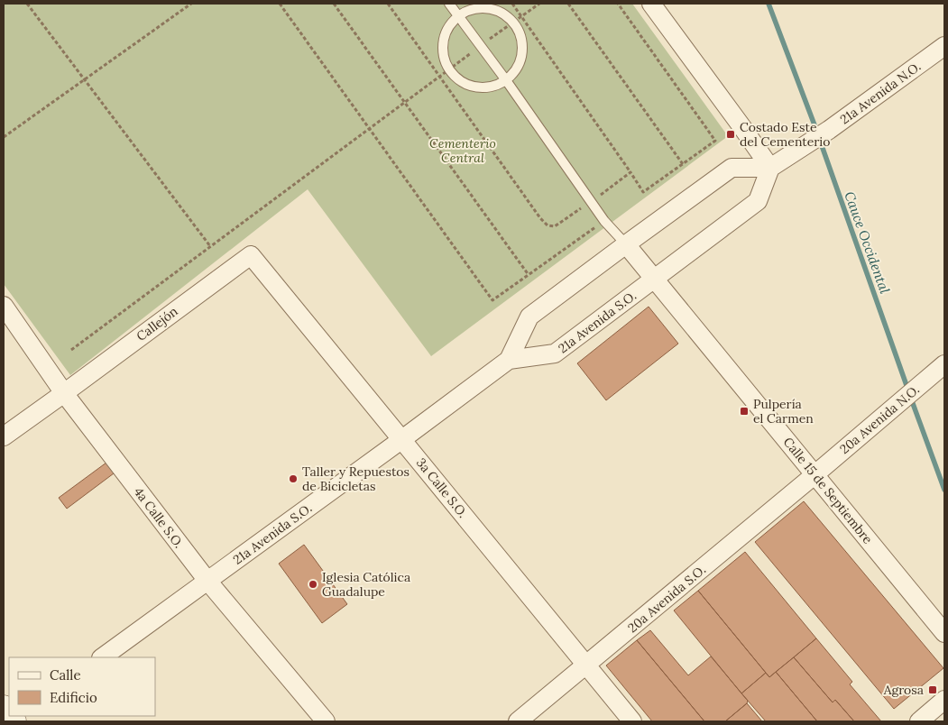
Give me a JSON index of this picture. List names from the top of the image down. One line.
{"streets":{"street":["21a Avenida N.O.","21a Avenida S.O.","Callejón","20a Avenida N.O.","3a Calle S.O.","Calle 15 de Septiembre","4a Calle S.O.","20a Avenida S.O."]},"crossings":[["21a Avenida S.O.","3a Calle S.O."],["21a Avenida S.O.","Calle 15 de Septiembre"],["21a Avenida S.O.","4a Calle S.O."],["Callejón","3a Calle S.O."],["Callejón","4a Calle S.O."],["20a Avenida N.O.","Calle 15 de Septiembre"],["20a Avenida N.O.","20a Avenida S.O."],["3a Calle S.O.","20a Avenida S.O."],["Calle 15 de Septiembre","20a Avenida S.O."]],"water":["Cauce Occidental"],"parks":["Cementerio Central"],"places":{"transit":["Costado Este del Cementerio","Pulpería el Carmen","Agrosa"],"other":["Taller y Repuestos de Bicicletas","Iglesia Católica Guadalupe"]},"legend":["Calle","Edificio"]}
